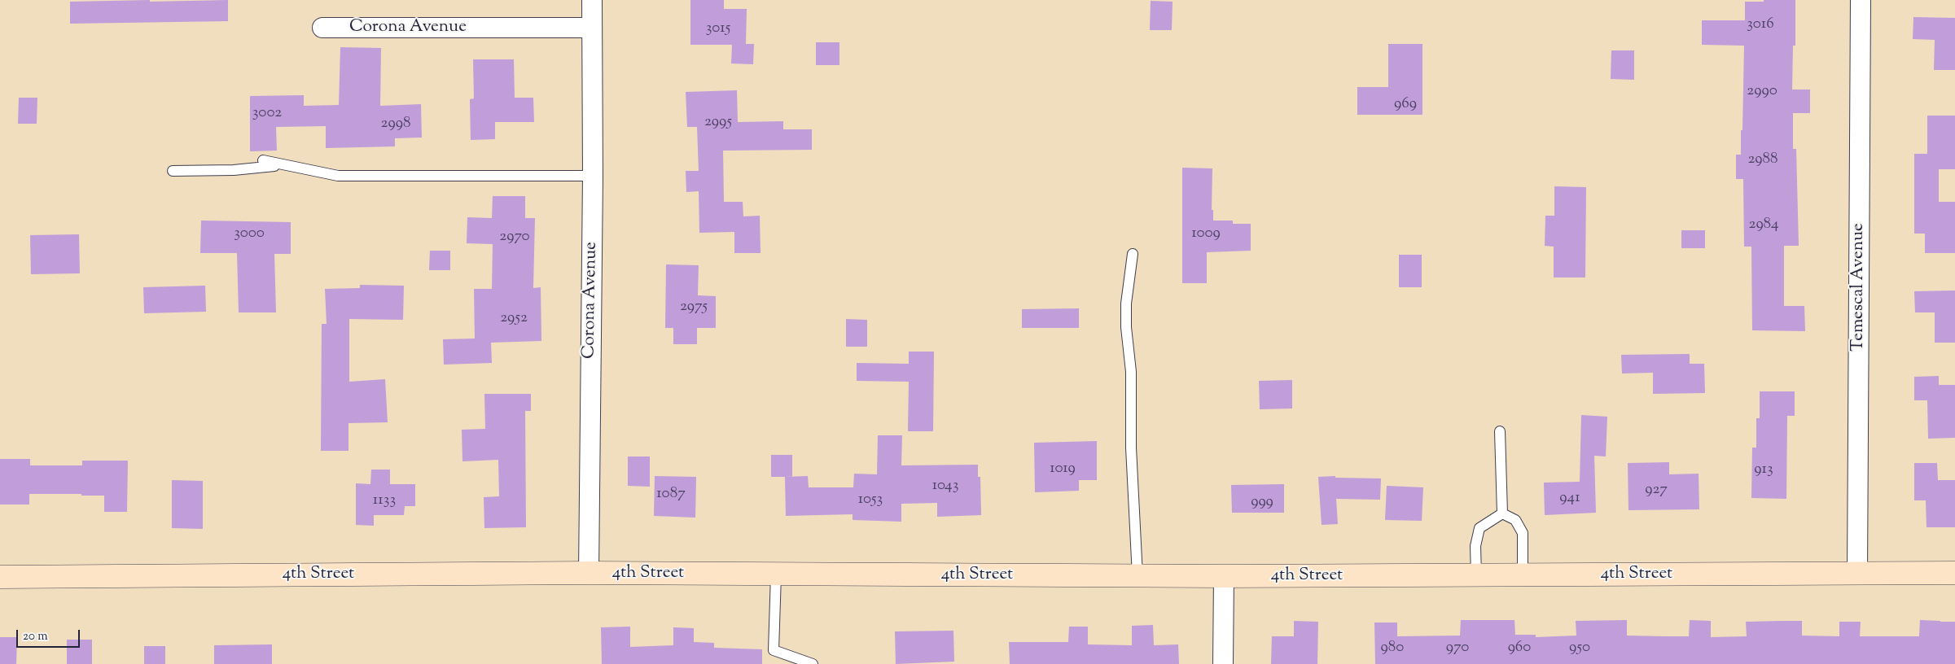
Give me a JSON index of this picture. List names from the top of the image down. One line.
{"streets":{"street":["Corona Avenue","Temescal Avenue","4th Street"]},"crossings":[["Corona Avenue","4th Street"],["Temescal Avenue","4th Street"]],"house_numbers":["3016","3015","2990","969","3002","2995","2998","2988","2984","3000","1009","2970","2975","2952","1019","913","1043","927","1087","941","1053","1133","999","980","970","960","950"],"scale_bar":"20 m"}
